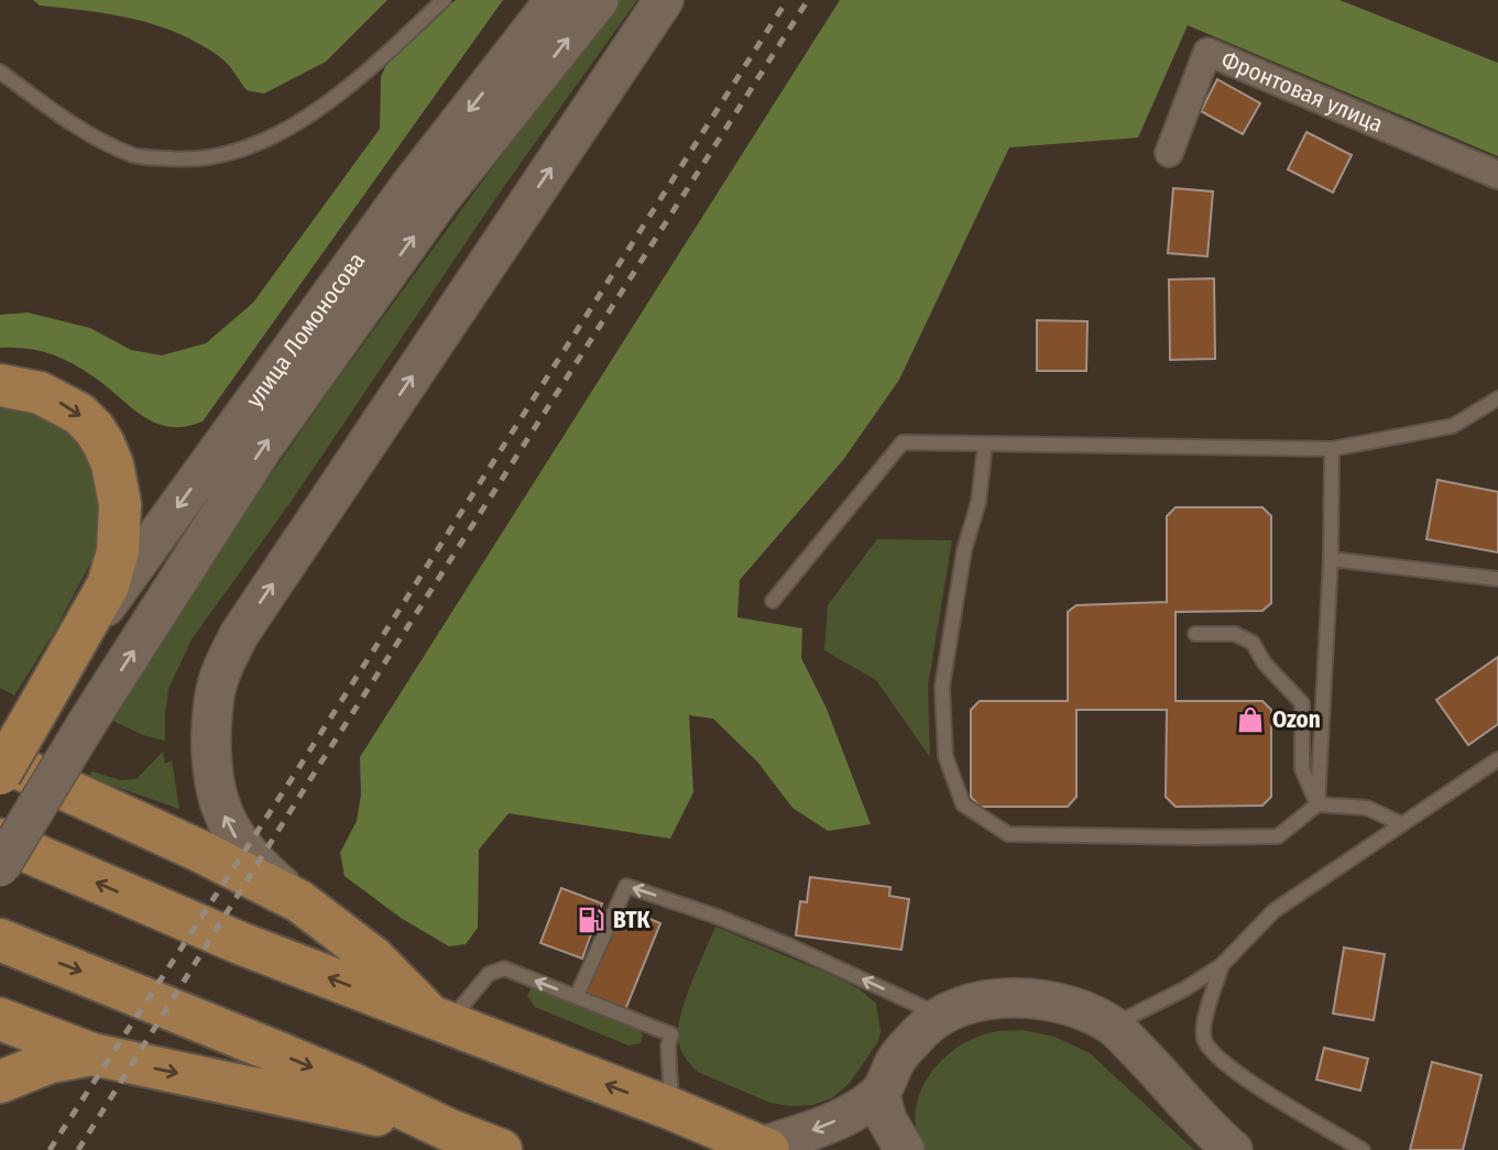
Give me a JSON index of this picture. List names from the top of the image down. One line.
{"streets":{"main road":["улица Ломоносова"],"street":["Фронтовая улица"]},"places":{"shop":["Ozon"],"fuel station":["ВТК"]}}
